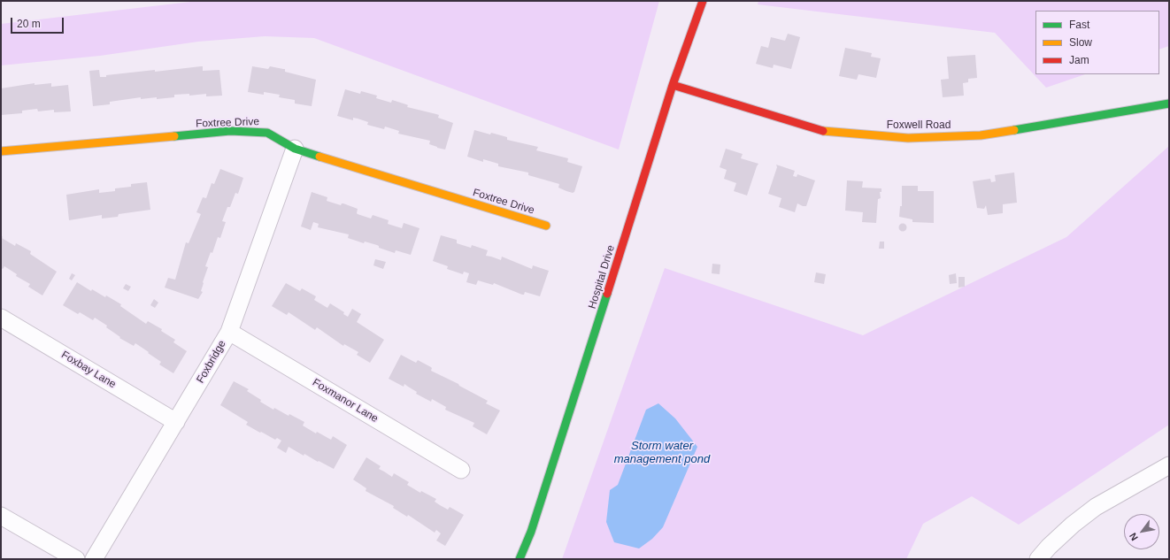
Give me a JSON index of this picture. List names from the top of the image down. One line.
{"streets":{"street":["Foxtree Drive","Foxwell Road","Hospital Drive","Foxbridge","Foxbay Lane","Foxmanor Lane"]},"crossings":[["Foxtree Drive","Foxbridge"],["Foxwell Road","Hospital Drive"],["Foxbridge","Foxbay Lane"],["Foxbridge","Foxmanor Lane"]],"water":["Storm water management pond"],"legend":["Fast","Slow","Jam"],"scale_bar":"20 m","north":"bottom left"}
